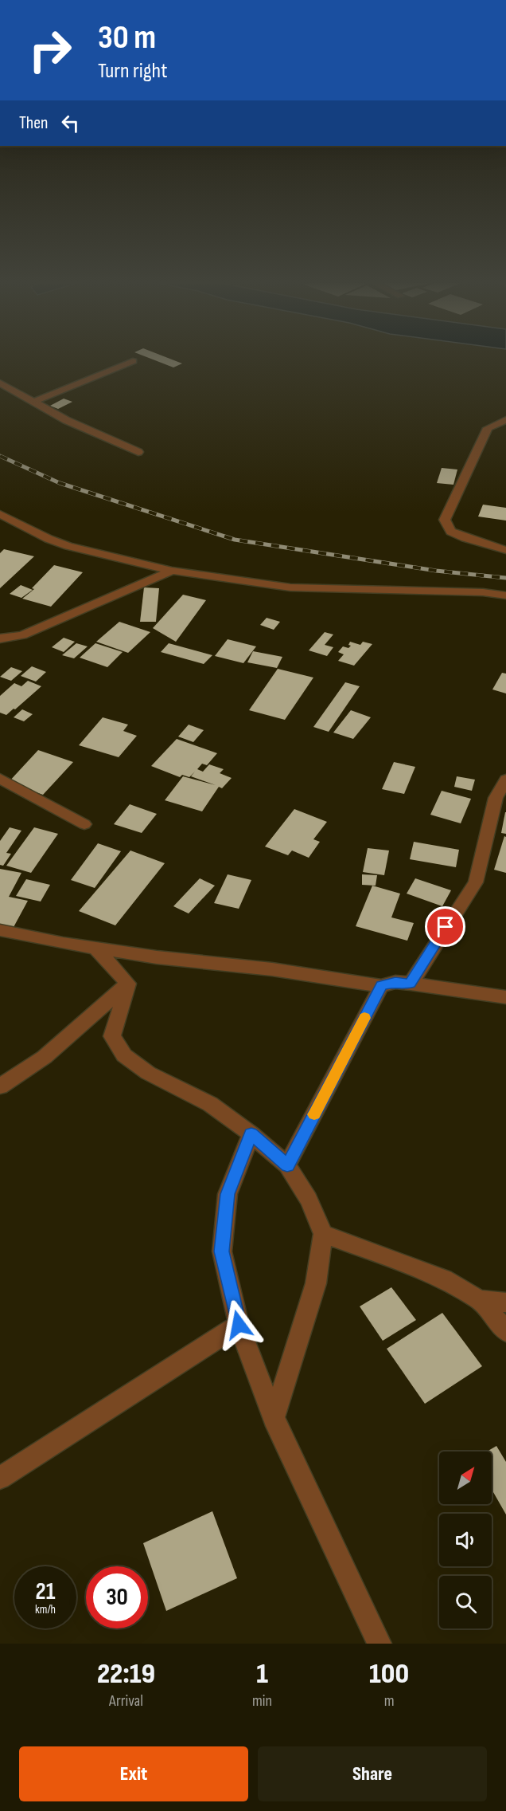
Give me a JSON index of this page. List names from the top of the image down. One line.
{"north":"top right","page":{"turn":["30 m","Turn right"],"then":"Then","speed":"21 km/h","limit":"30","eta":["22:19","Arrival","1","min","100","m"],"buttons":["Exit","Share"]}}
